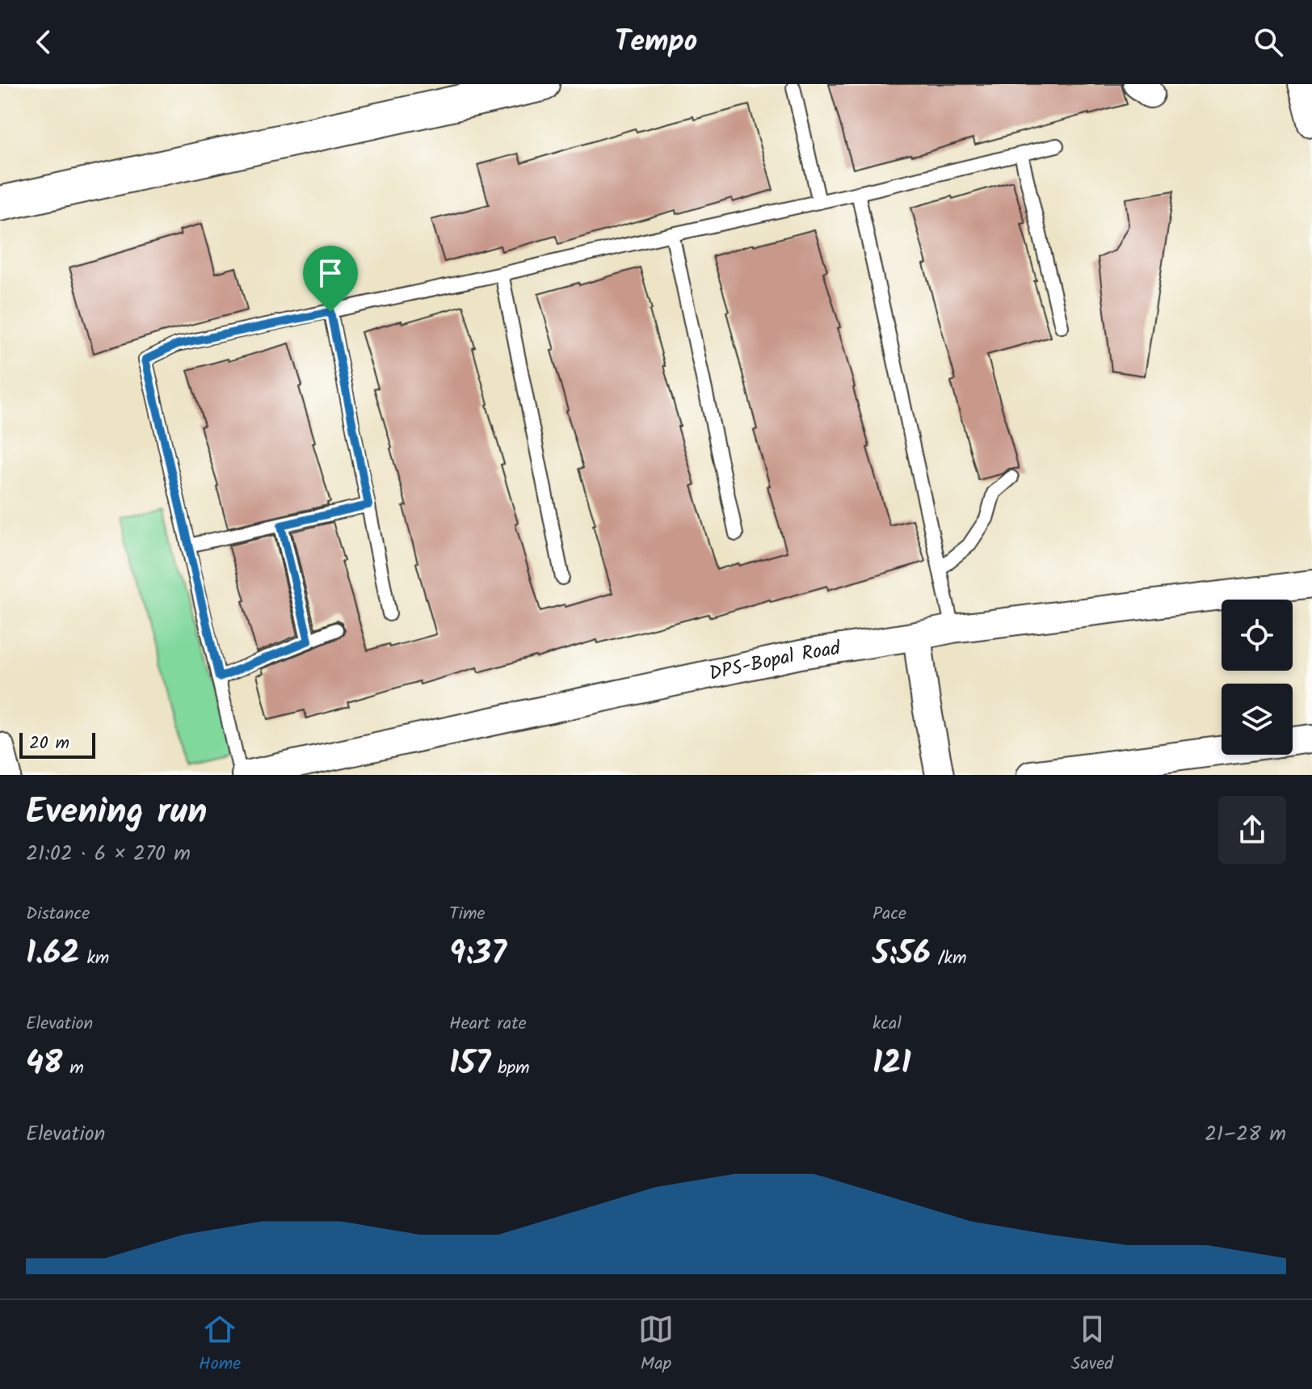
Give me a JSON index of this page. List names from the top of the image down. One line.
{"streets":{"street":["DPS-Bopal Road"]},"scale_bar":"20 m","page":{"header":"Tempo","scale":"20 m","heading":["Evening run","21:02 · 6 × 270 m"],"stats":[["Distance","1.62 km"],["Time","9:37"],["Pace","5:56 /km"],["Elevation","48 m"],["Heart rate","157 bpm"],["kcal","121"]],"chart":["Elevation","21–28 m"],"tabs":["Home","Map","Saved"]}}
